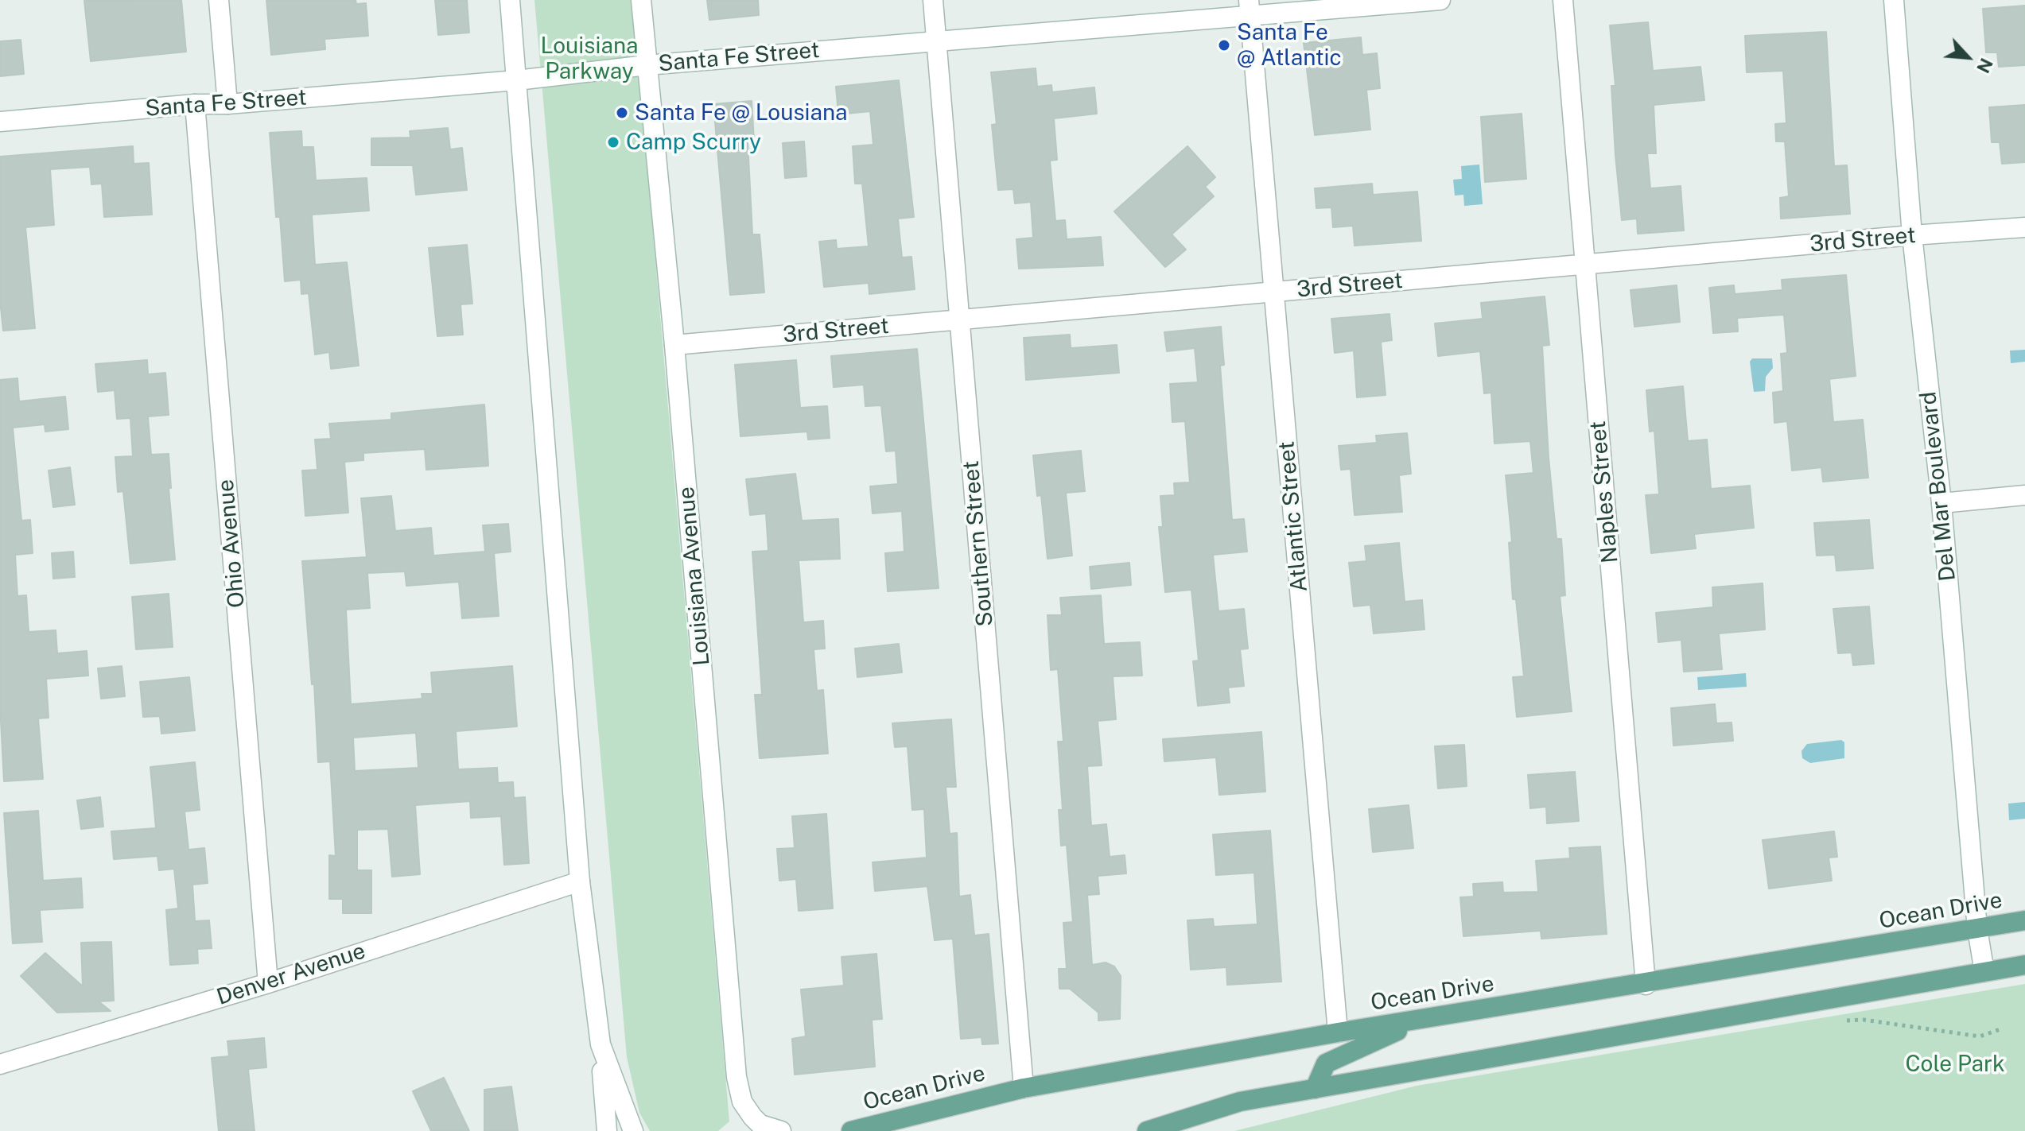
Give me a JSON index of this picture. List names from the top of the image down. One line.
{"streets":{"main road":["Ocean Drive"],"street":["Santa Fe Street","3rd Street","Del Mar Boulevard","Naples Street","Atlantic Street","Ohio Avenue","Southern Street","Louisiana Avenue","Denver Avenue"]},"crossings":[["Santa Fe Street","Atlantic Street"],["Santa Fe Street","Ohio Avenue"],["Santa Fe Street","Southern Street"],["Santa Fe Street","Louisiana Avenue"],["3rd Street","Del Mar Boulevard"],["3rd Street","Naples Street"],["3rd Street","Atlantic Street"],["3rd Street","Southern Street"],["3rd Street","Louisiana Avenue"],["Del Mar Boulevard","Ocean Drive"],["Naples Street","Ocean Drive"],["Atlantic Street","Ocean Drive"],["Ohio Avenue","Denver Avenue"],["Southern Street","Ocean Drive"]],"parks":["Louisiana Parkway","Cole Park"],"places":["Santa Fe @ Atlantic","Santa Fe @ Lousiana","Camp Scurry"],"north":"bottom right"}
